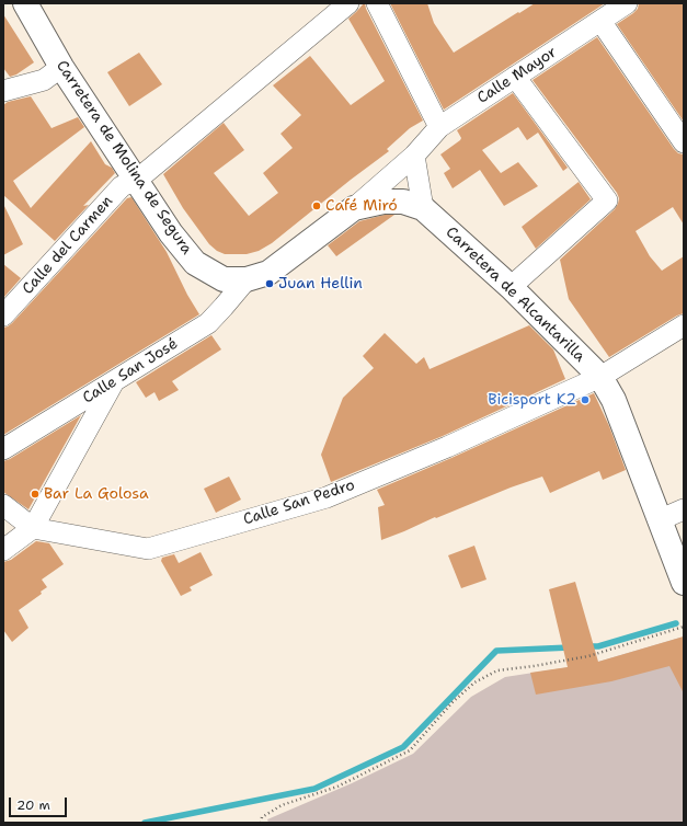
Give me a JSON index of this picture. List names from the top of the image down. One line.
{"streets":{"main road":["Calle Mayor","Carretera de Molina de Segura","Carretera de Alcantarilla"],"street":["Calle del Carmen","Calle San José","Calle San Pedro"]},"crossings":[["Calle Mayor","Carretera de Molina de Segura"],["Calle Mayor","Carretera de Alcantarilla"],["Calle Mayor","Calle San José"],["Carretera de Molina de Segura","Calle del Carmen"],["Carretera de Molina de Segura","Calle San José"],["Carretera de Alcantarilla","Calle San Pedro"]],"places":["Café Miró","Juan Hellin","Bicisport K2","Bar La Golosa"],"scale_bar":"20 m"}
